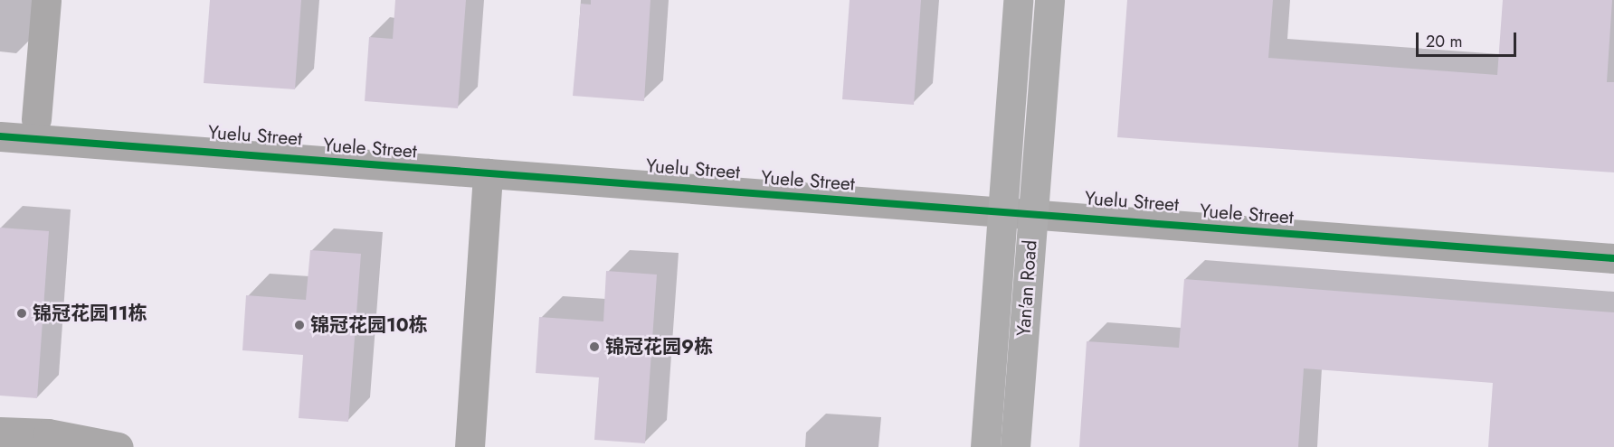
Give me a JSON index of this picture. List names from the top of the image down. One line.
{"streets":{"main road":["Yan'an Road"],"street":["Yuelu Street","Yuele Street"]},"crossings":[["Yuelu Street","Yuele Street"],["Yuelu Street","Yan'an Road"],["Yuele Street","Yan'an Road"]],"places":["锦冠花园11栋","锦冠花园10栋","锦冠花园9栋"],"scale_bar":"20 m"}
